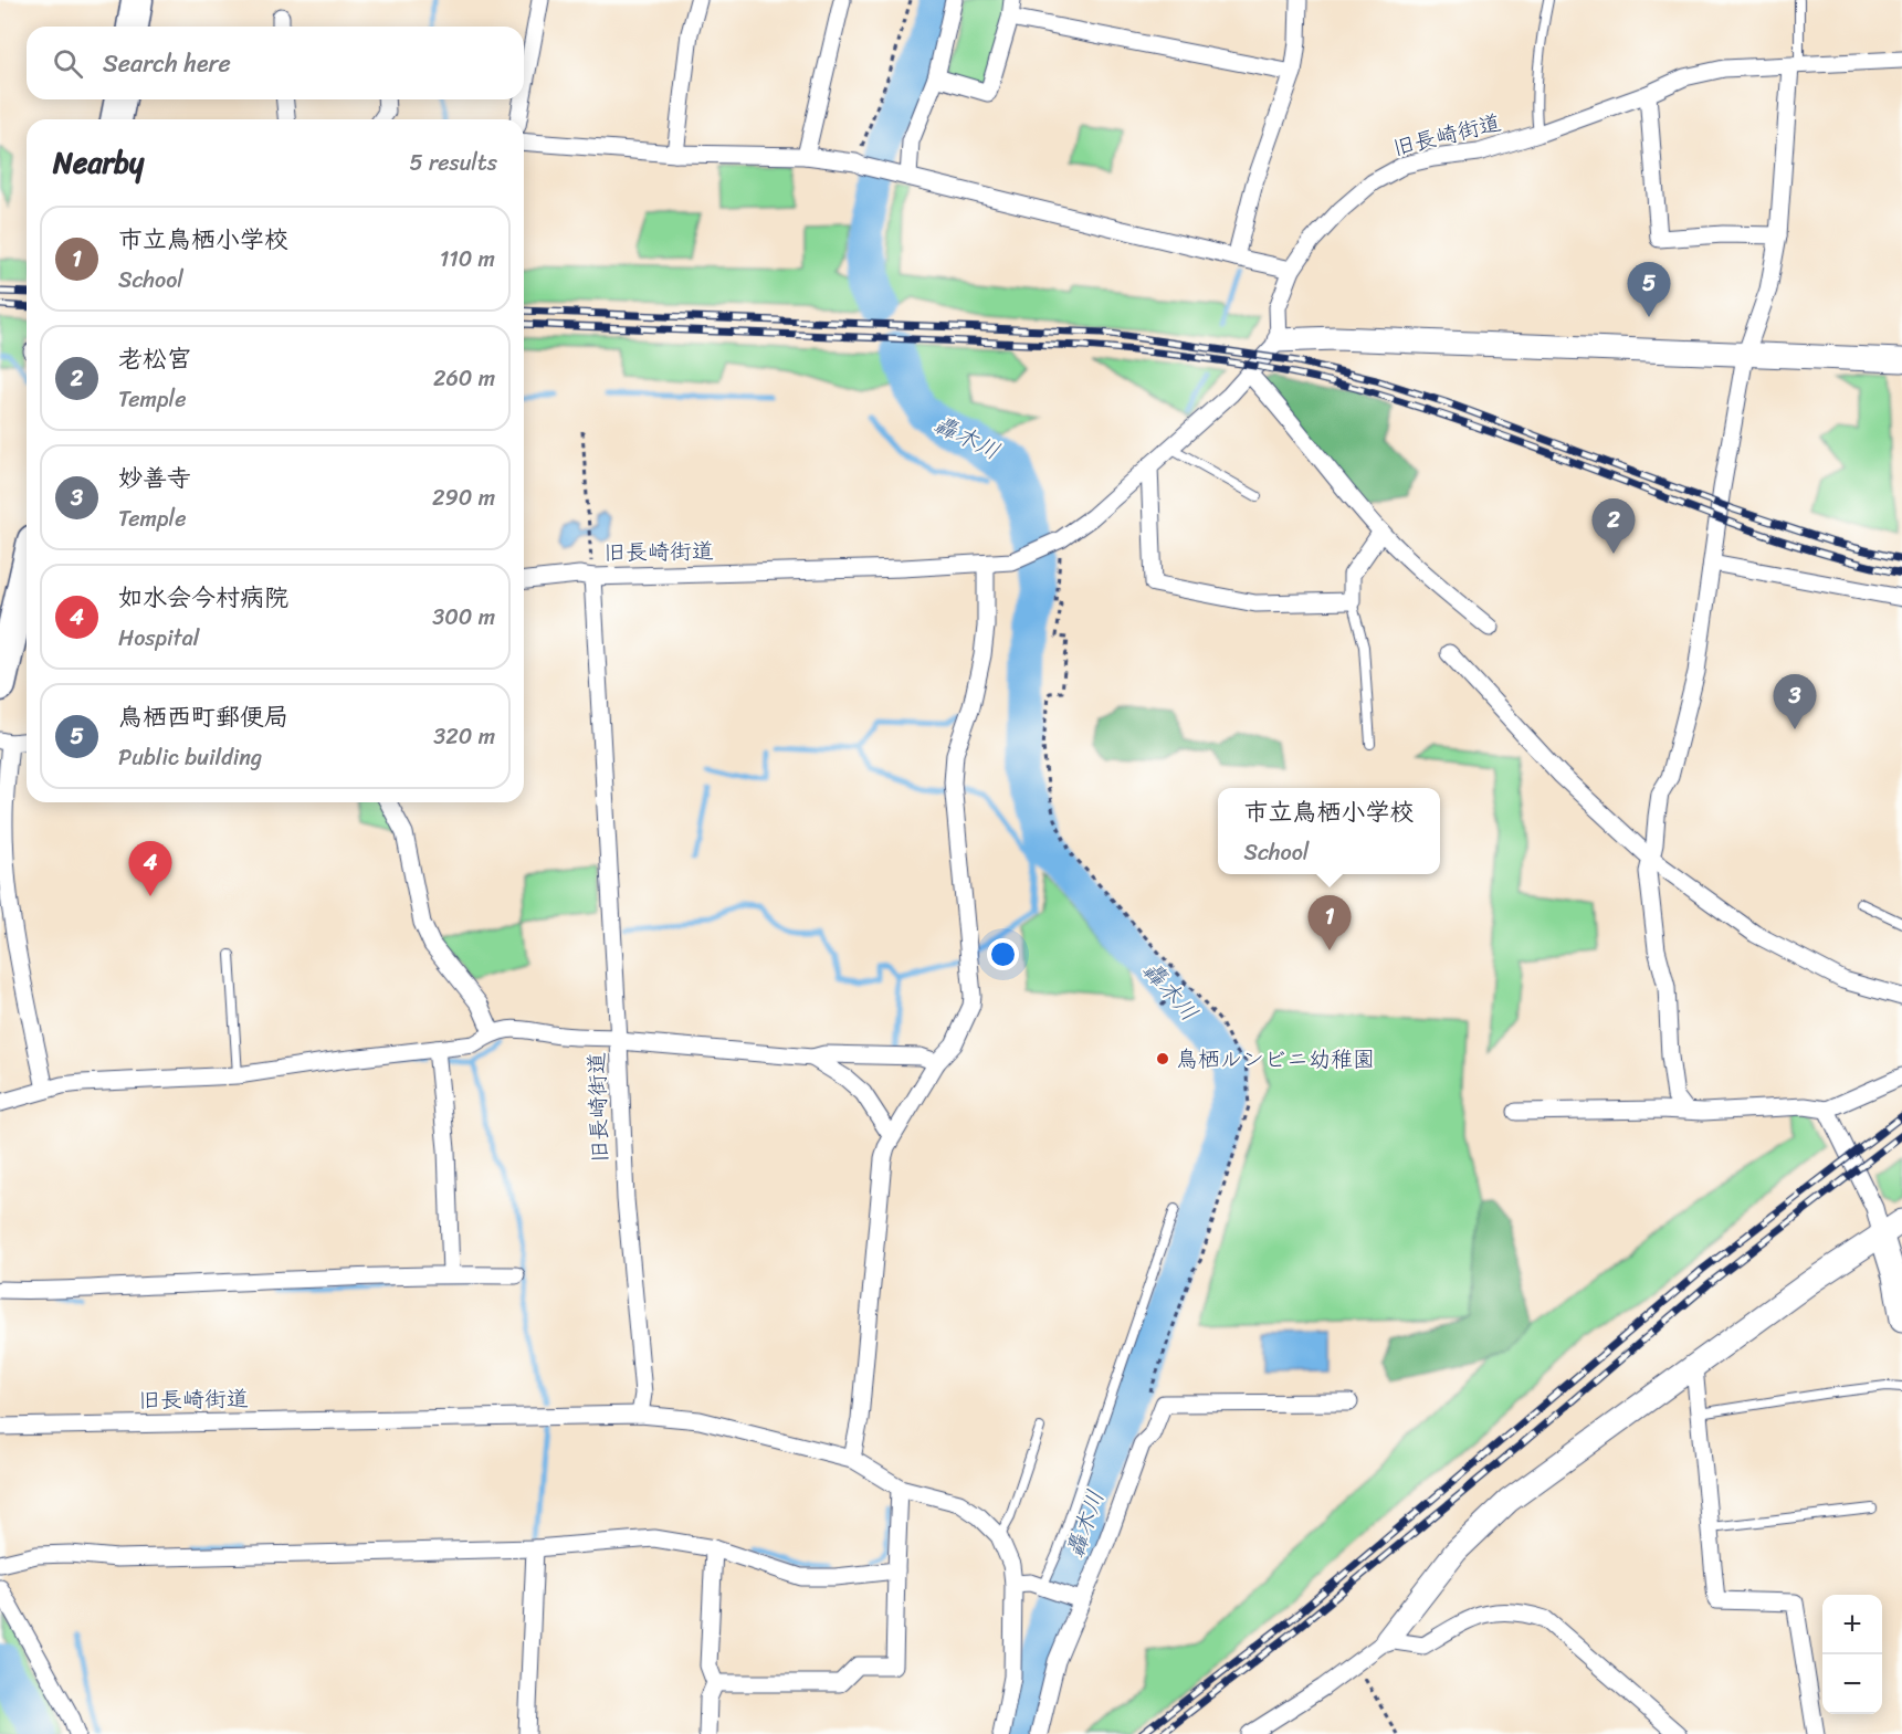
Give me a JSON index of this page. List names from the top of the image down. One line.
{"streets":{"street":["旧長崎街道"]},"water":["轟木川"],"places":["鳥栖ルンビニ幼稚園"],"page":{"search":"Search here","heading":["Nearby","5 results"],"list":[{"mark":"1","name":"市立鳥栖小学校","note":"School","value":"110 m"},{"mark":"2","name":"老松宮","note":"Temple","value":"260 m"},{"mark":"3","name":"妙善寺","note":"Temple","value":"290 m"},{"mark":"4","name":"如水会今村病院","note":"Hospital","value":"300 m"},{"mark":"5","name":"鳥栖西町郵便局","note":"Public building","value":"320 m"}],"pins":["5","2","3","4","1"],"popup":["市立鳥栖小学校","School"],"map_buttons":["+","−"]}}
